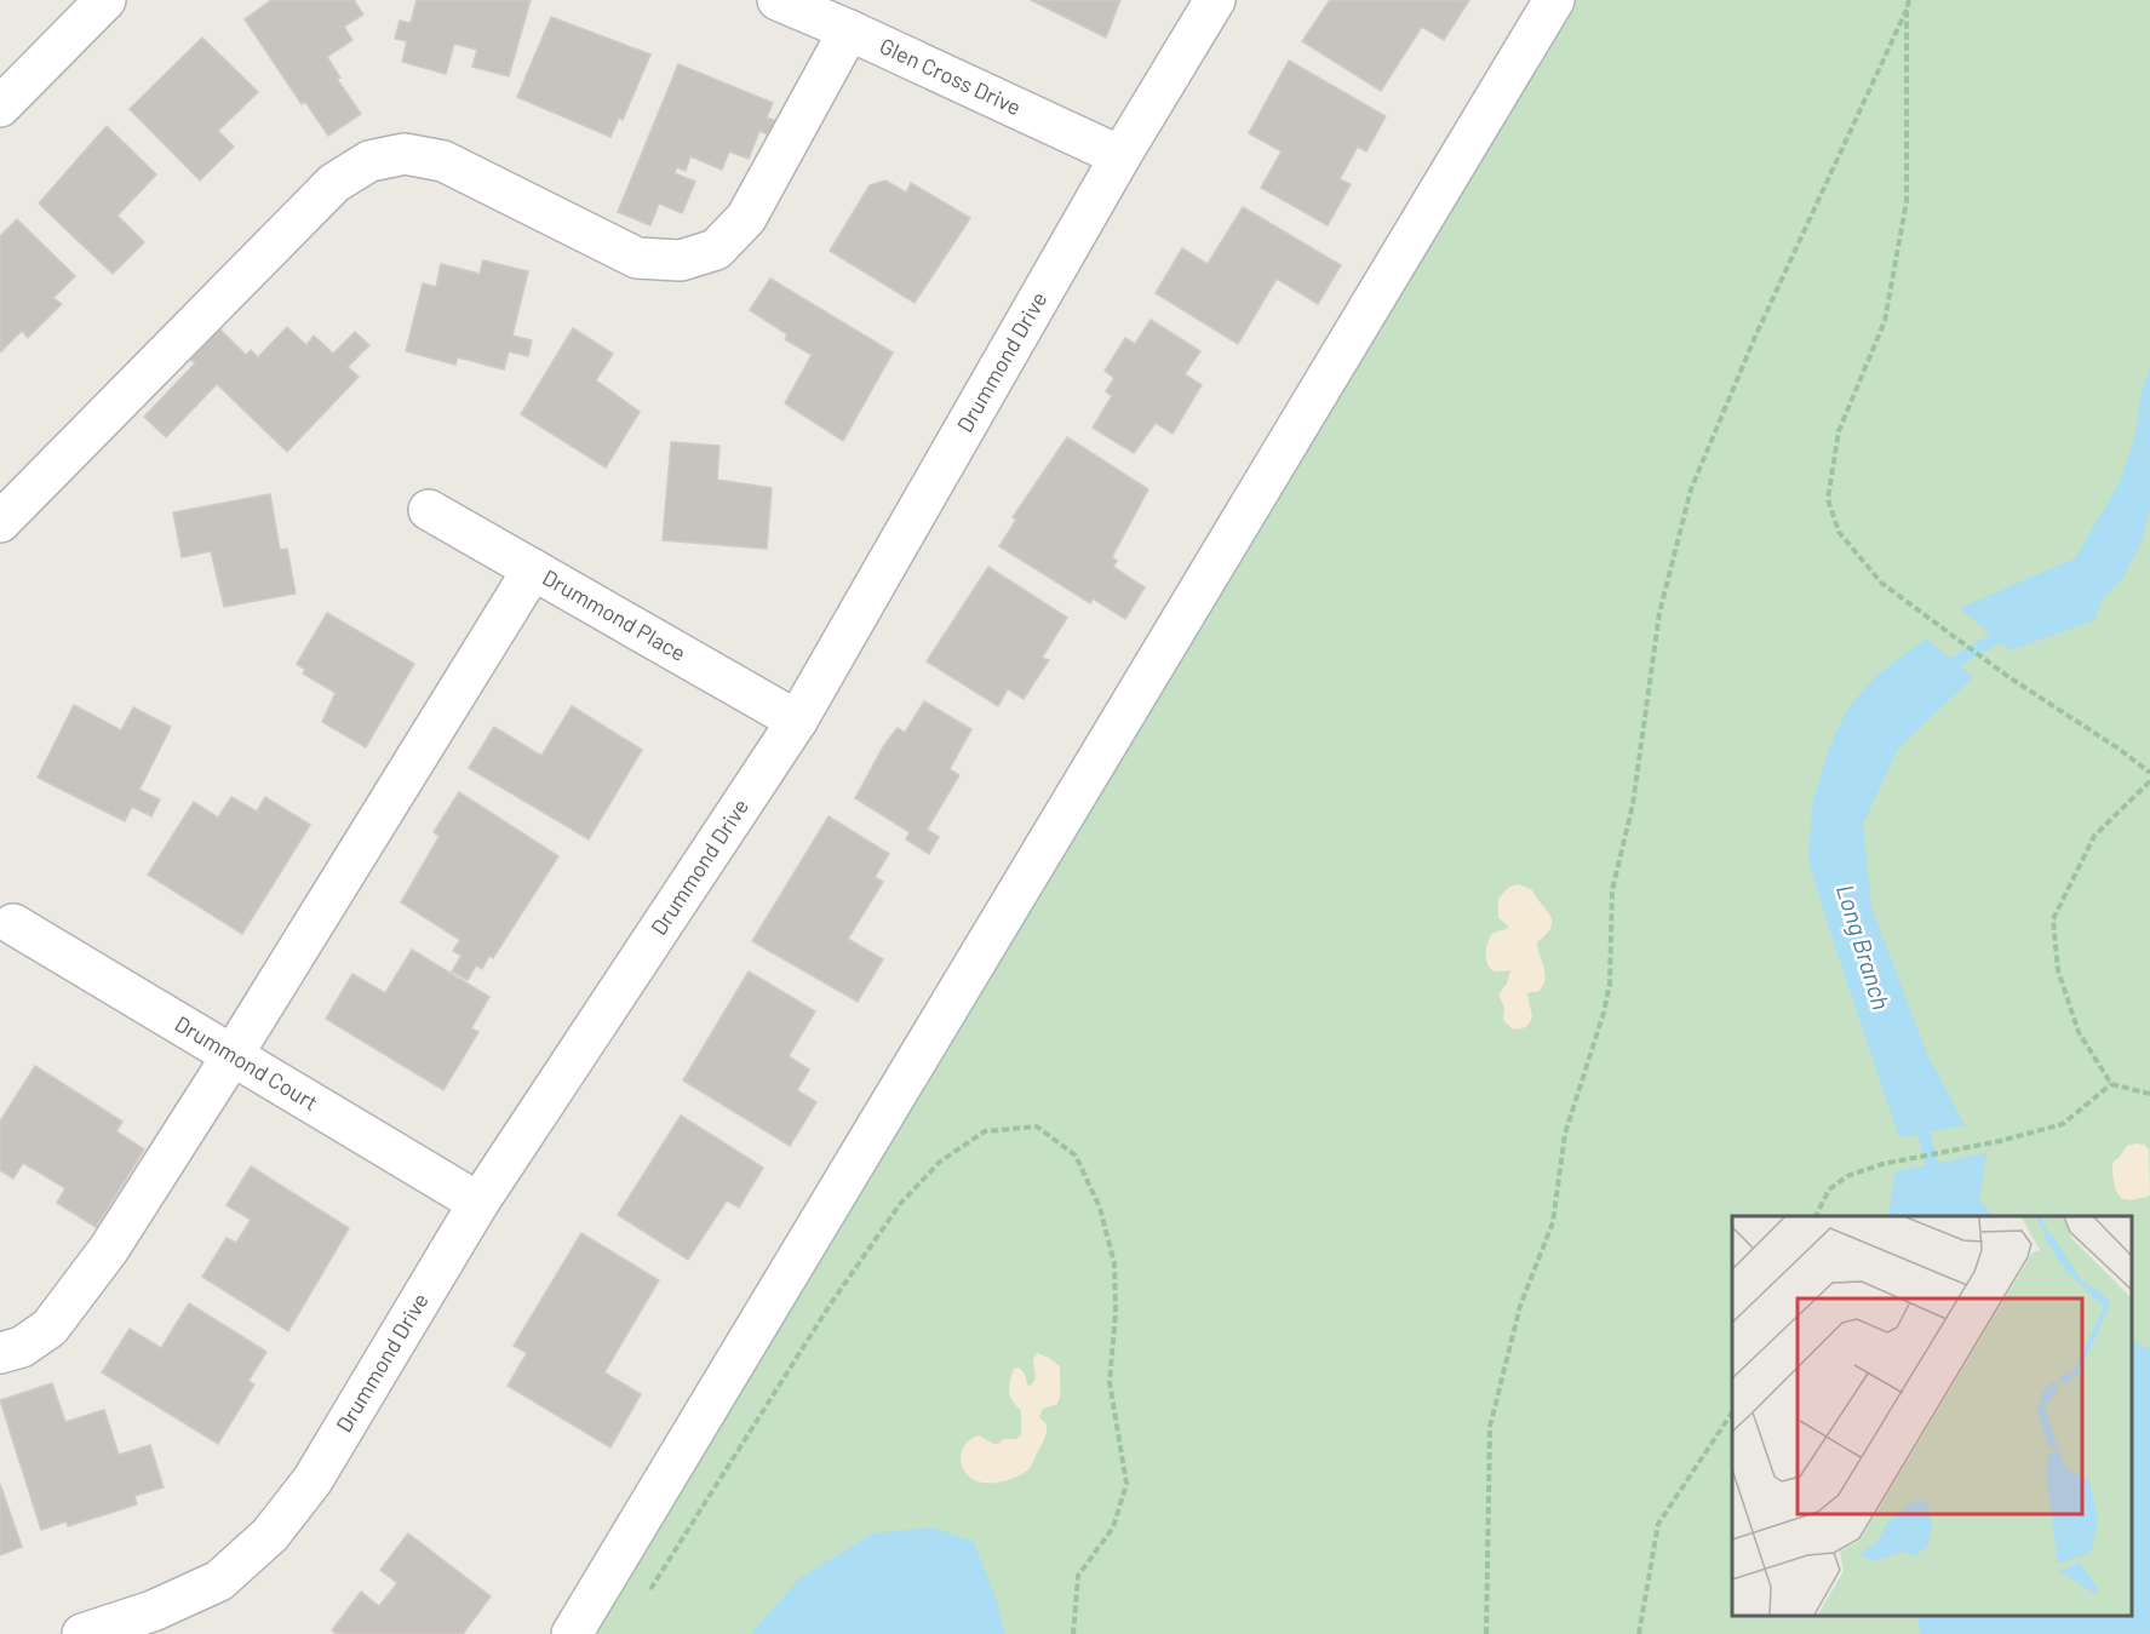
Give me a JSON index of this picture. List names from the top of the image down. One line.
{"streets":{"street":["Glen Cross Drive","Drummond Drive","Drummond Place","Drummond Court"]},"crossings":[["Glen Cross Drive","Drummond Drive"],["Drummond Drive","Drummond Place"],["Drummond Drive","Drummond Court"]],"water":["Long Branch"]}
